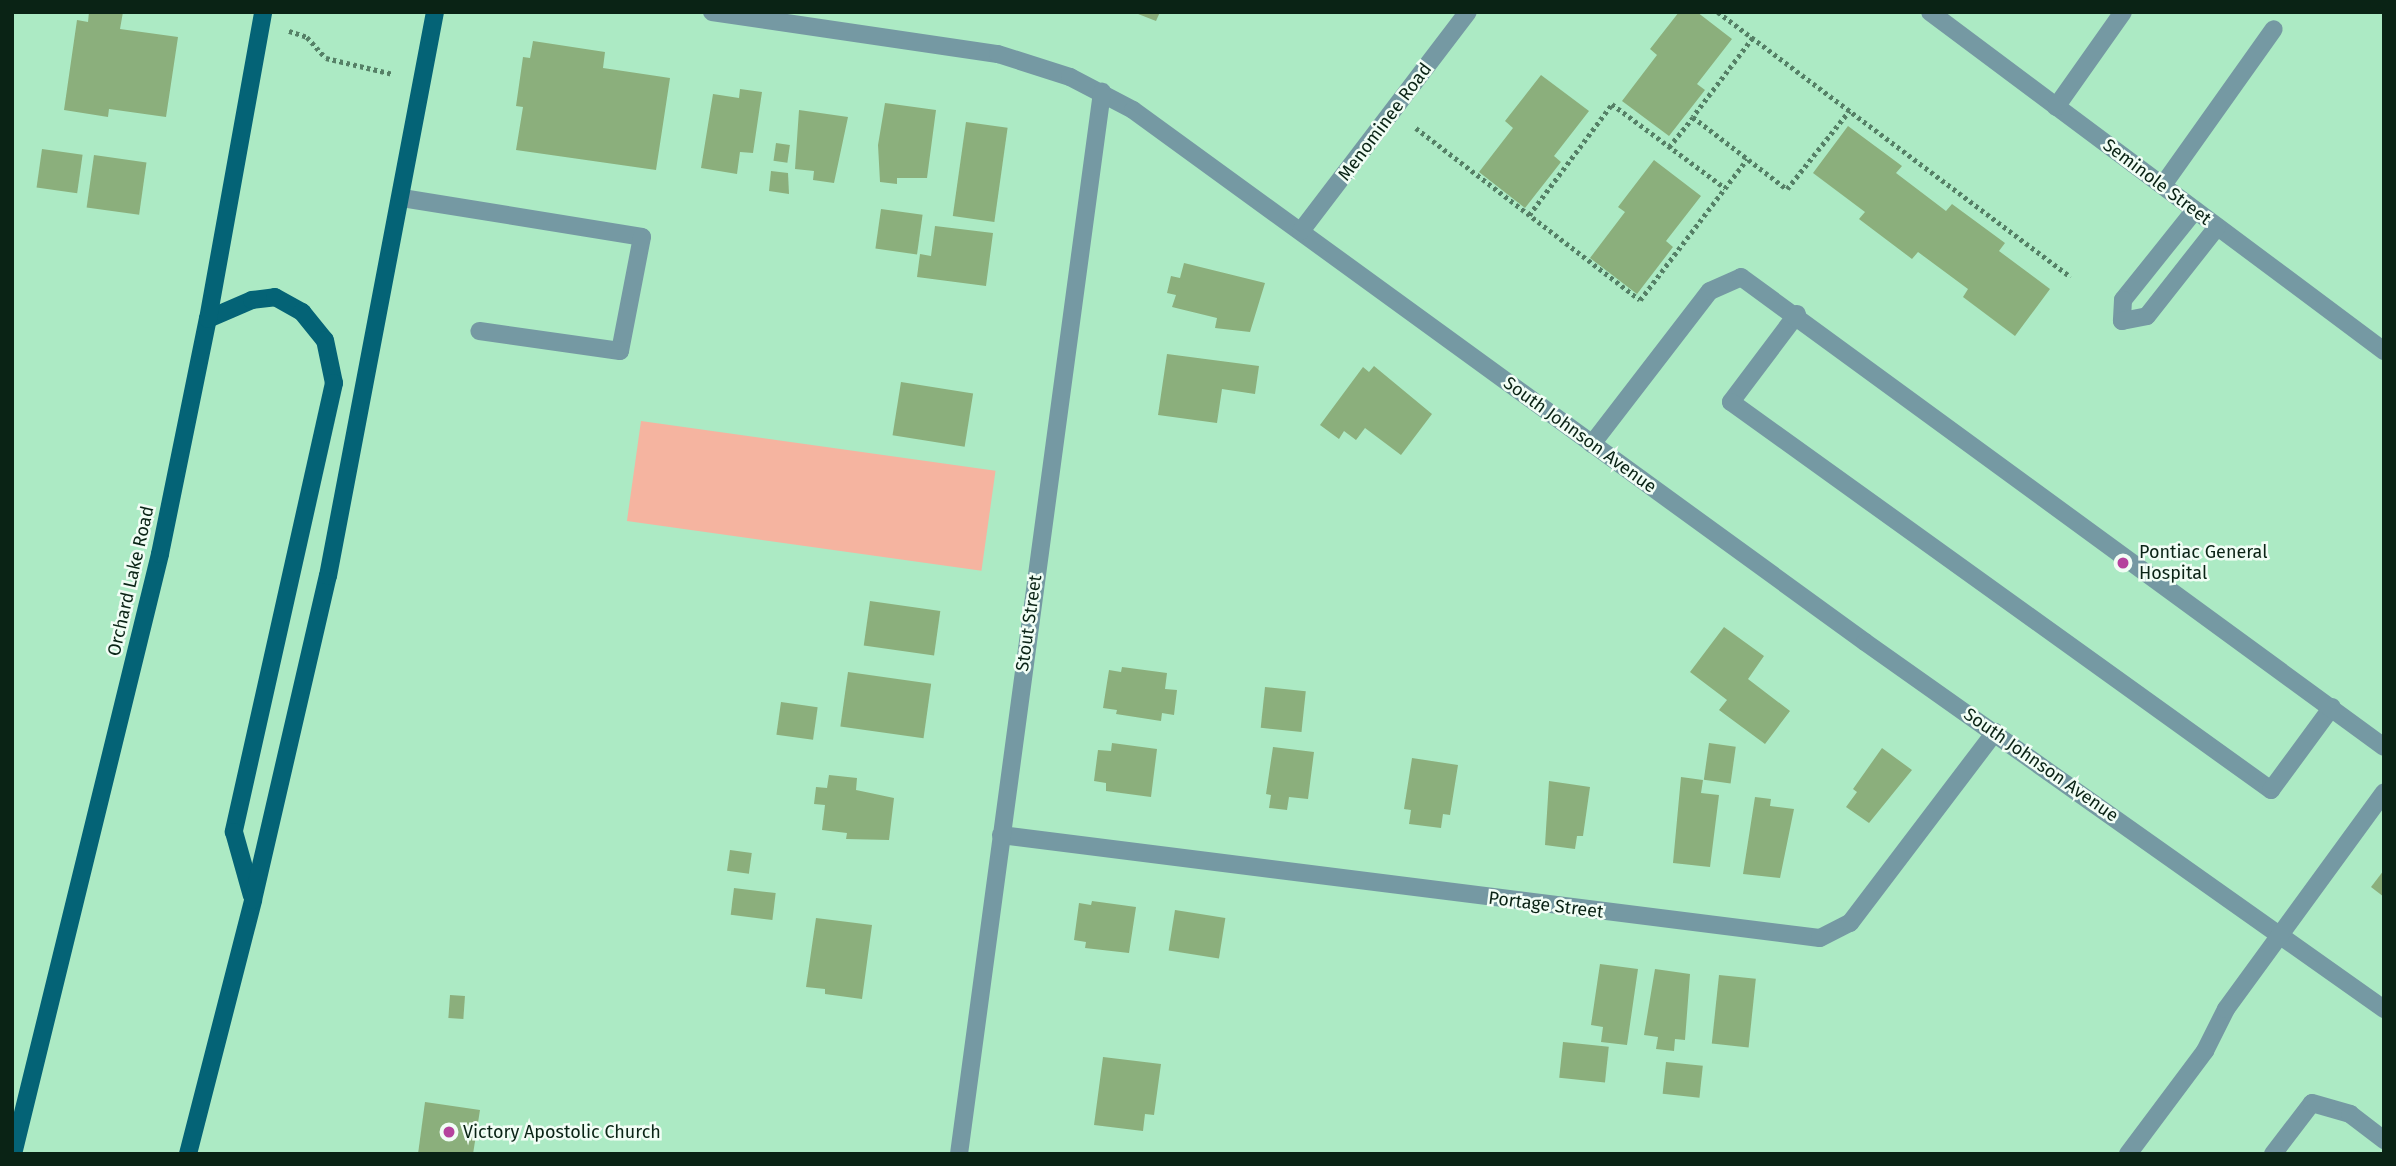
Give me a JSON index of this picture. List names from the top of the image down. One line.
{"streets":{"main road":["Orchard Lake Road"],"street":["Menominee Road","Seminole Street","South Johnson Avenue","Stout Street","Portage Street"]},"crossings":[["Menominee Road","South Johnson Avenue"],["South Johnson Avenue","Stout Street"],["South Johnson Avenue","Portage Street"],["Stout Street","Portage Street"]],"places":["Pontiac General Hospital","Victory Apostolic Church"]}
